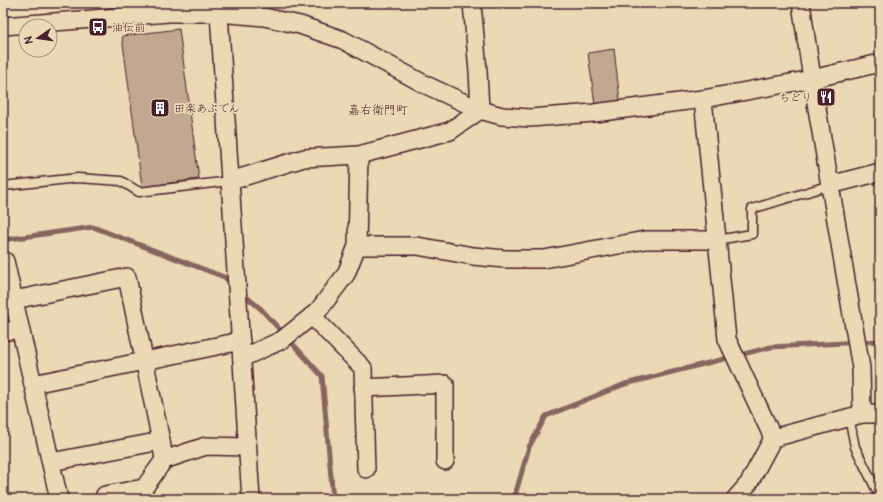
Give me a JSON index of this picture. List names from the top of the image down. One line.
{"districts":["嘉右衛門町"],"places":{"bus stop":["油伝前"],"restaurant":["ちどり"],"building":["田楽あぶでん"]},"north":"left"}
